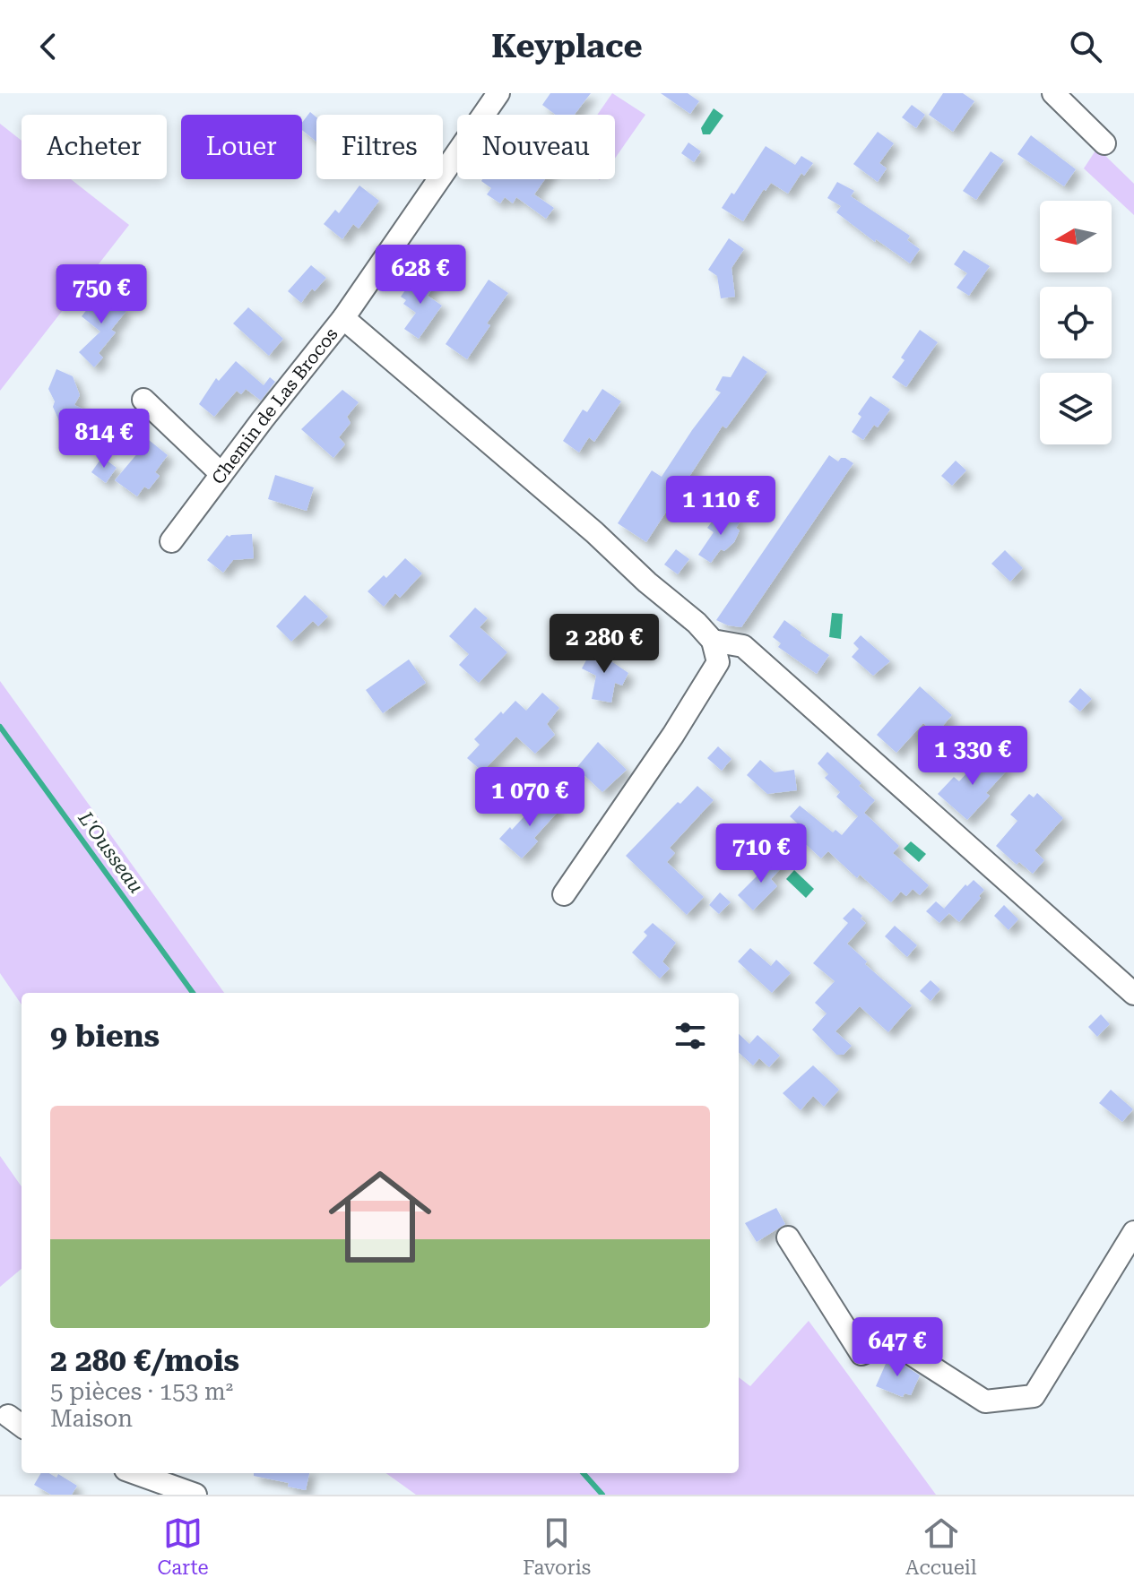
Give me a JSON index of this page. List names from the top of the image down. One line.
{"streets":{"street":["Chemin de Las Brocos"]},"water":["L'Ousseau"],"north":"left","page":{"header":"Keyplace","chip":["Acheter","Louer","Filtres","Nouveau"],"price":["628 €","750 €","814 €","1 110 €","2 280 €","1 330 €","1 070 €","710 €","647 €"],"heading":"9 biens","list":[{"name":"2 280 €/mois","note":"5 pièces · 153 m² · Maison"}],"tabs":["Carte","Favoris","Accueil"]}}
